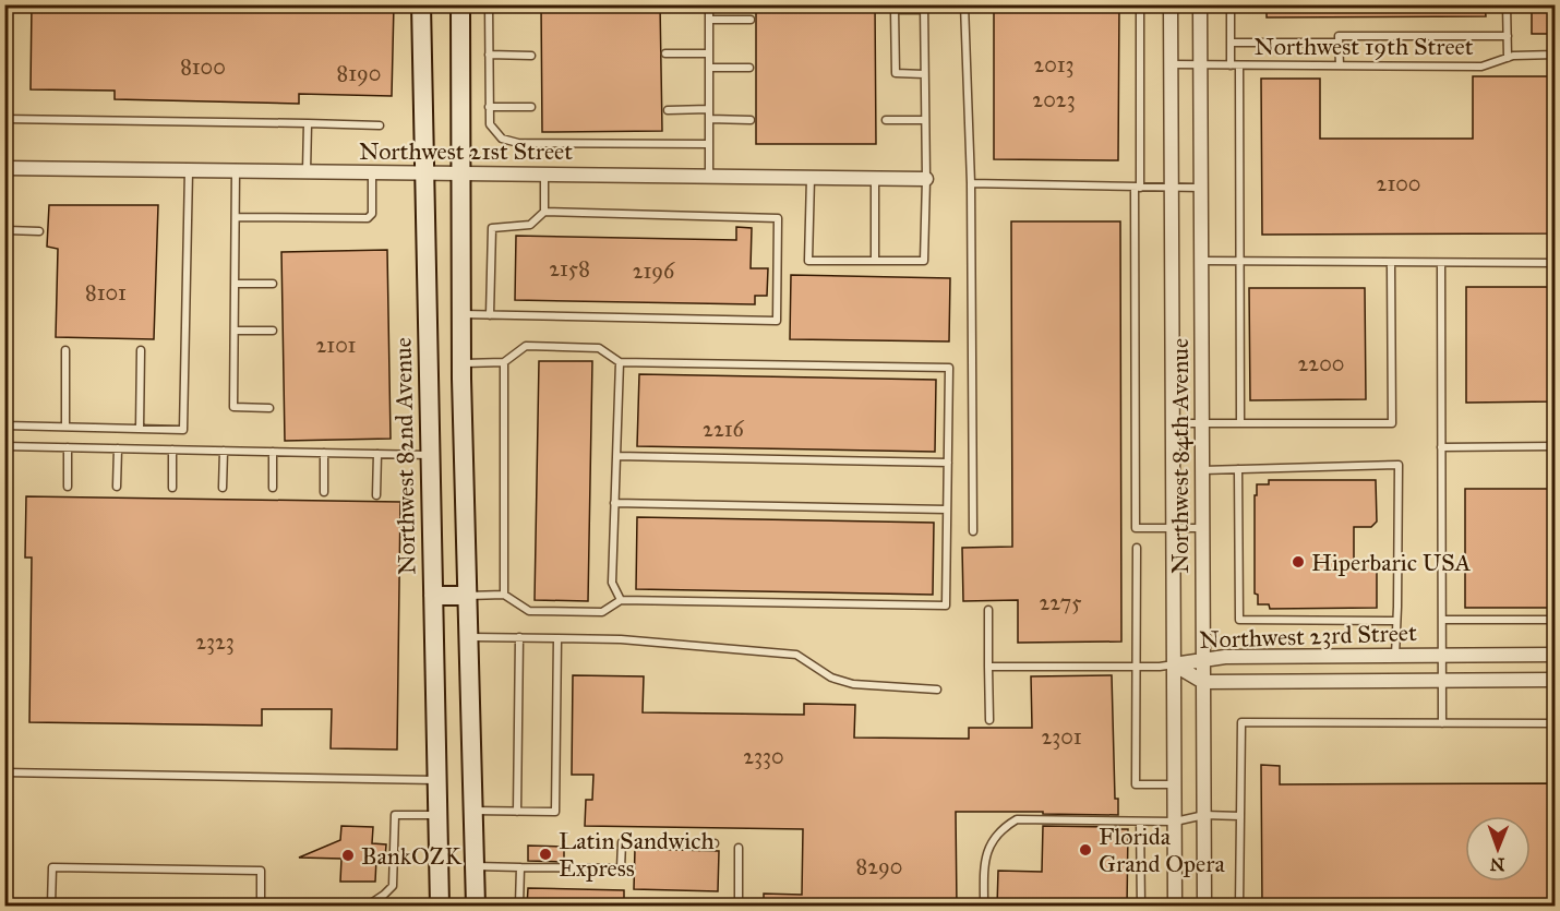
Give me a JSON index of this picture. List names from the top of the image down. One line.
{"streets":{"street":["Northwest 21st Street","Northwest 82nd Avenue","Northwest 84th Avenue","Northwest 23rd Street"],"lane":["Northwest 19th Street"]},"crossings":[["Northwest 19th Street","Northwest 84th Avenue"],["Northwest 21st Street","Northwest 82nd Avenue"],["Northwest 84th Avenue","Northwest 23rd Street"]],"places":["Hiperbaric USA","Florida Grand Opera","Latin Sandwich Express","BankOZK"],"house_numbers":["2013","8100","8190","2023","2100","2158","2196","8101","2101","2200","2216","2275","2323","2301","2330","8290"],"north":"bottom"}
